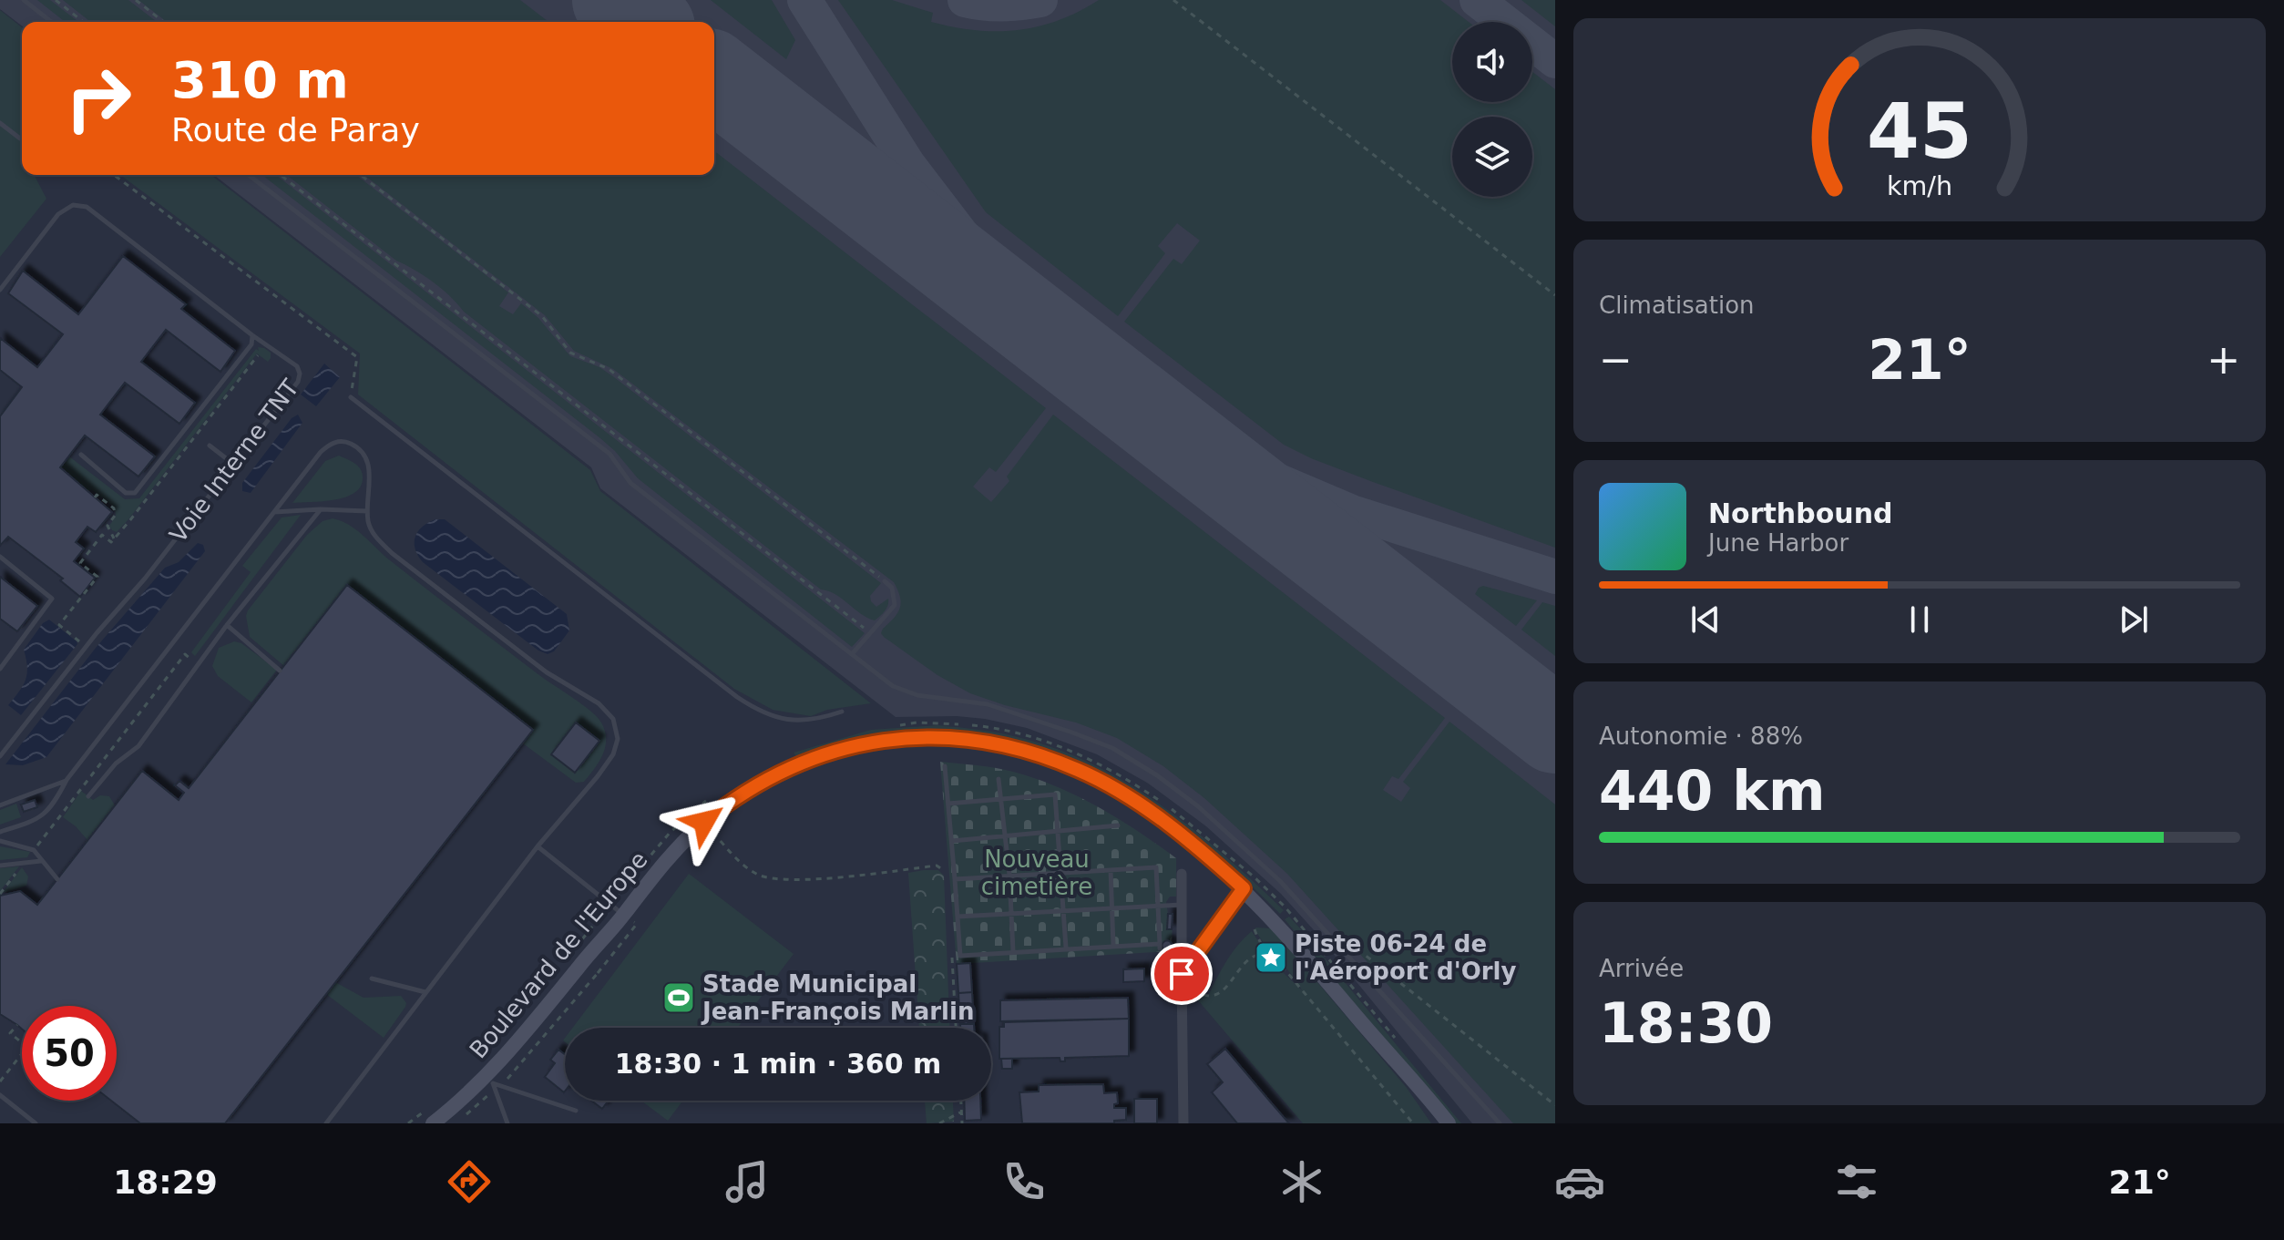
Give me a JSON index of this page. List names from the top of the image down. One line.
{"streets":{"main road":["Boulevard de l'Europe"],"lane":["Voie Interne TNT"]},"parks":["Nouveau cimetière"],"places":{"place":["Piste 06-24 de l'Aéroport d'Orly"],"sports":["Stade Municipal Jean-François Marlin"]},"page":{"turn":["310 m","Route de Paray"],"tile":["Climatisation",["Autonomie · 88%","440 km"],["Arrivée","18:30"]],"heat":["−","21°","+"],"song":["Northbound","June Harbor"],"limit":"50","trip":"18:30 · 1 min · 360 m","tabs":["18:29","21°"],"gauge":["45","km/h"]}}
